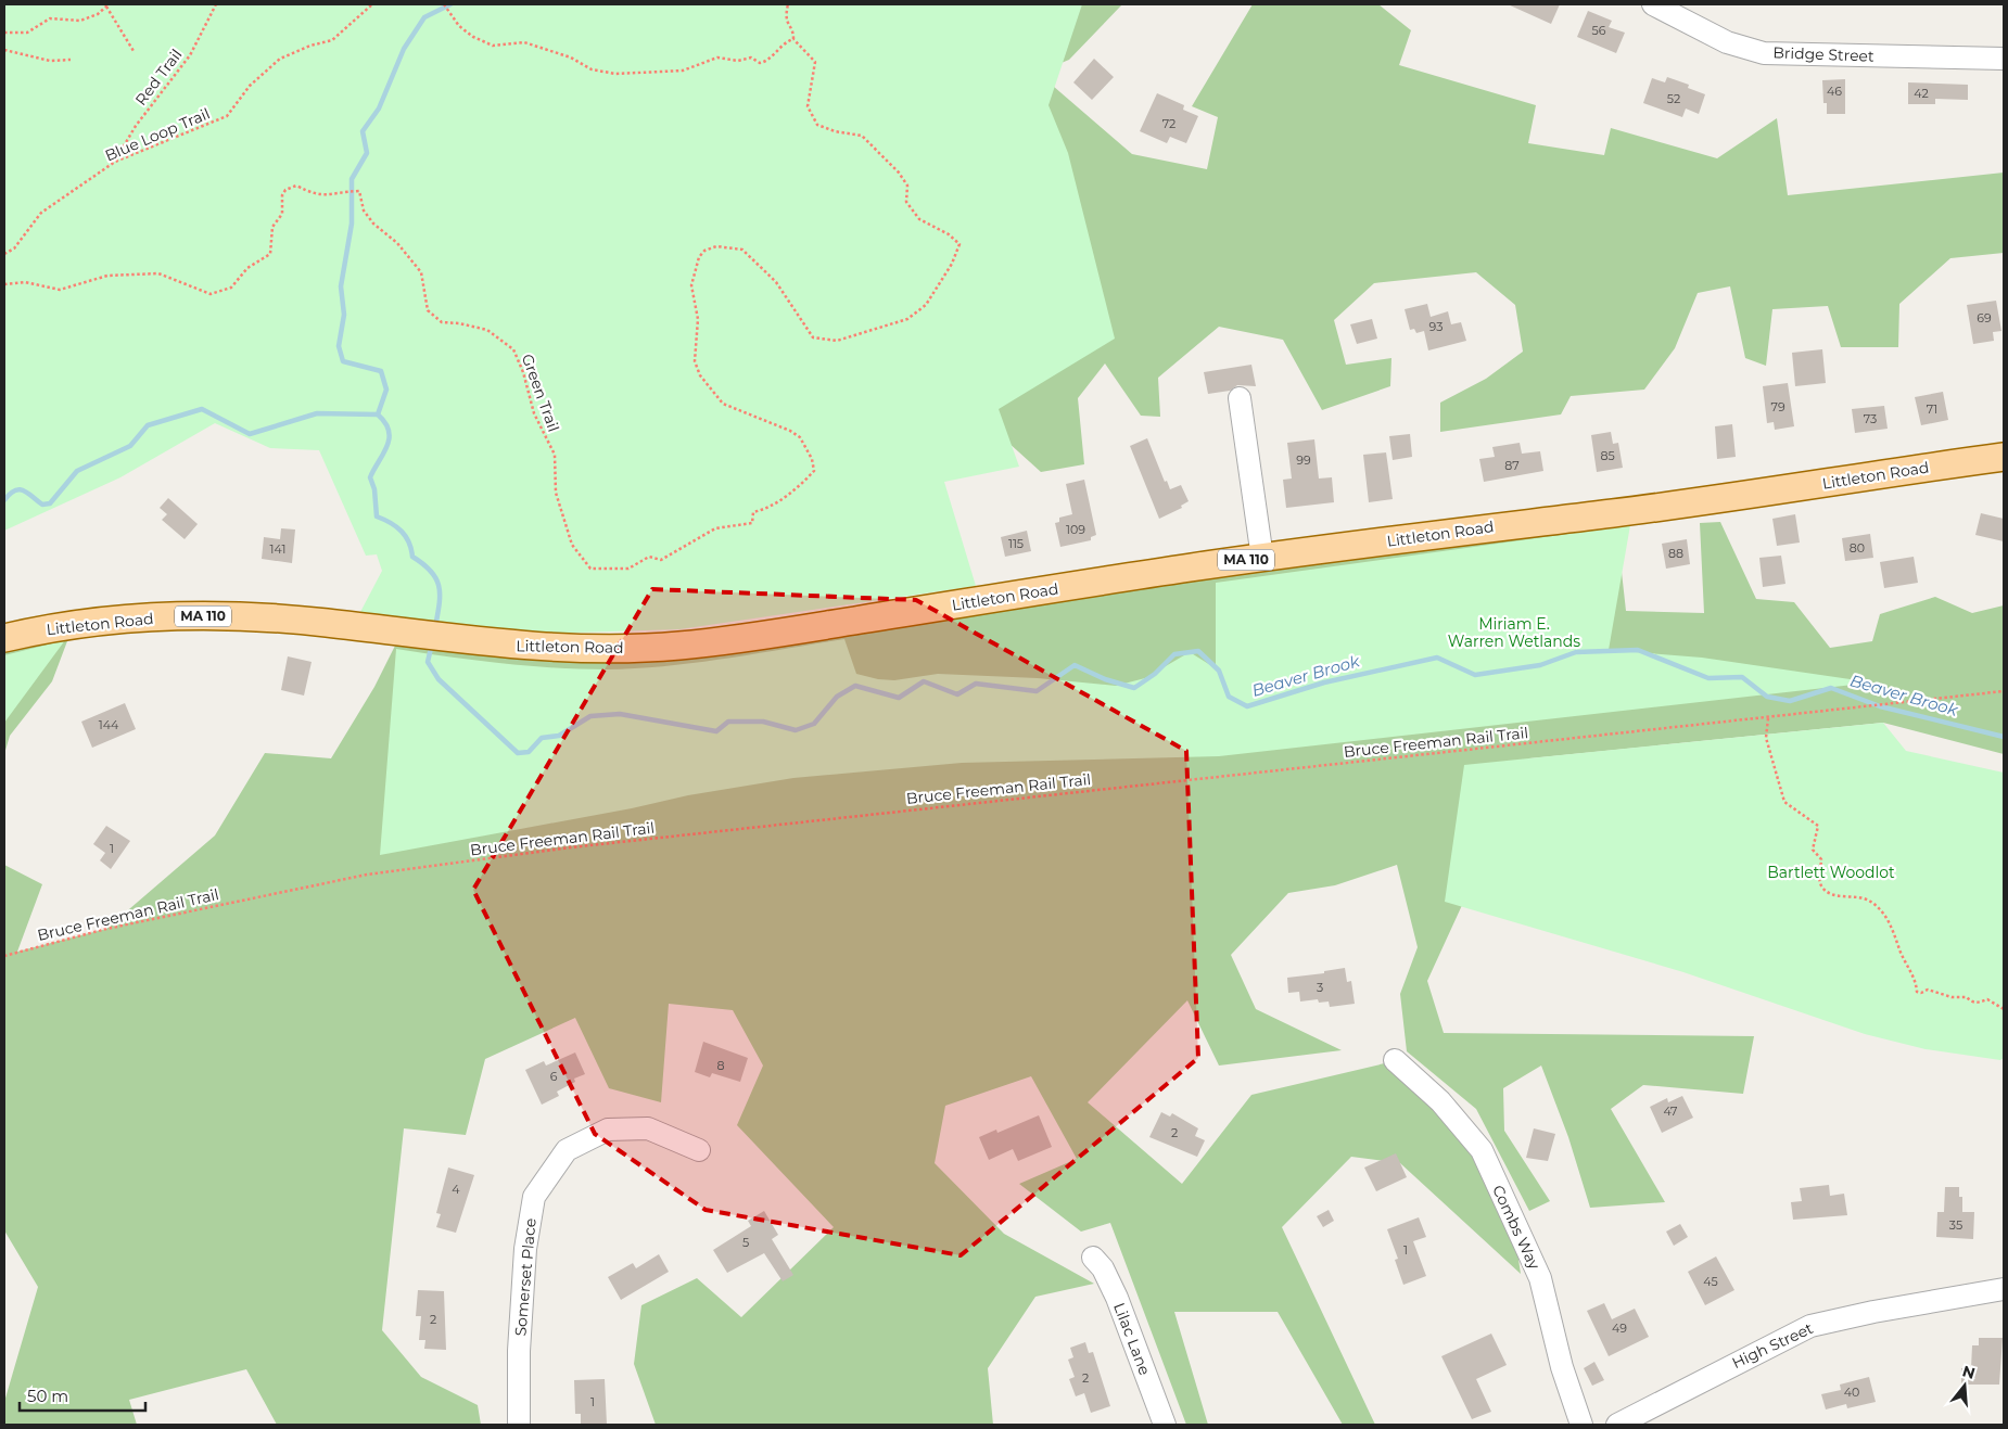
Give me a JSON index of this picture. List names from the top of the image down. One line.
{"streets":{"main road":["Littleton Road","MA 110"],"street":["Bridge Street","Combs Way","Somerset Place","Lilac Lane","High Street"],"path":["Red Trail","Blue Loop Trail","Green Trail","Bruce Freeman Rail Trail"]},"crossings":[["Red Trail","Blue Loop Trail"]],"water":["Beaver Brook"],"parks":["Miriam E. Warren Wetlands","Bartlett Woodlot"],"house_numbers":["56","46","42","52","72","69","93","79","71","73","85","99","87","109","115","80","141","88","144","1","3","8","6","47","2","4","35","5","1","45","2","49","2","40","1"],"scale_bar":"50 m","north":"top"}
